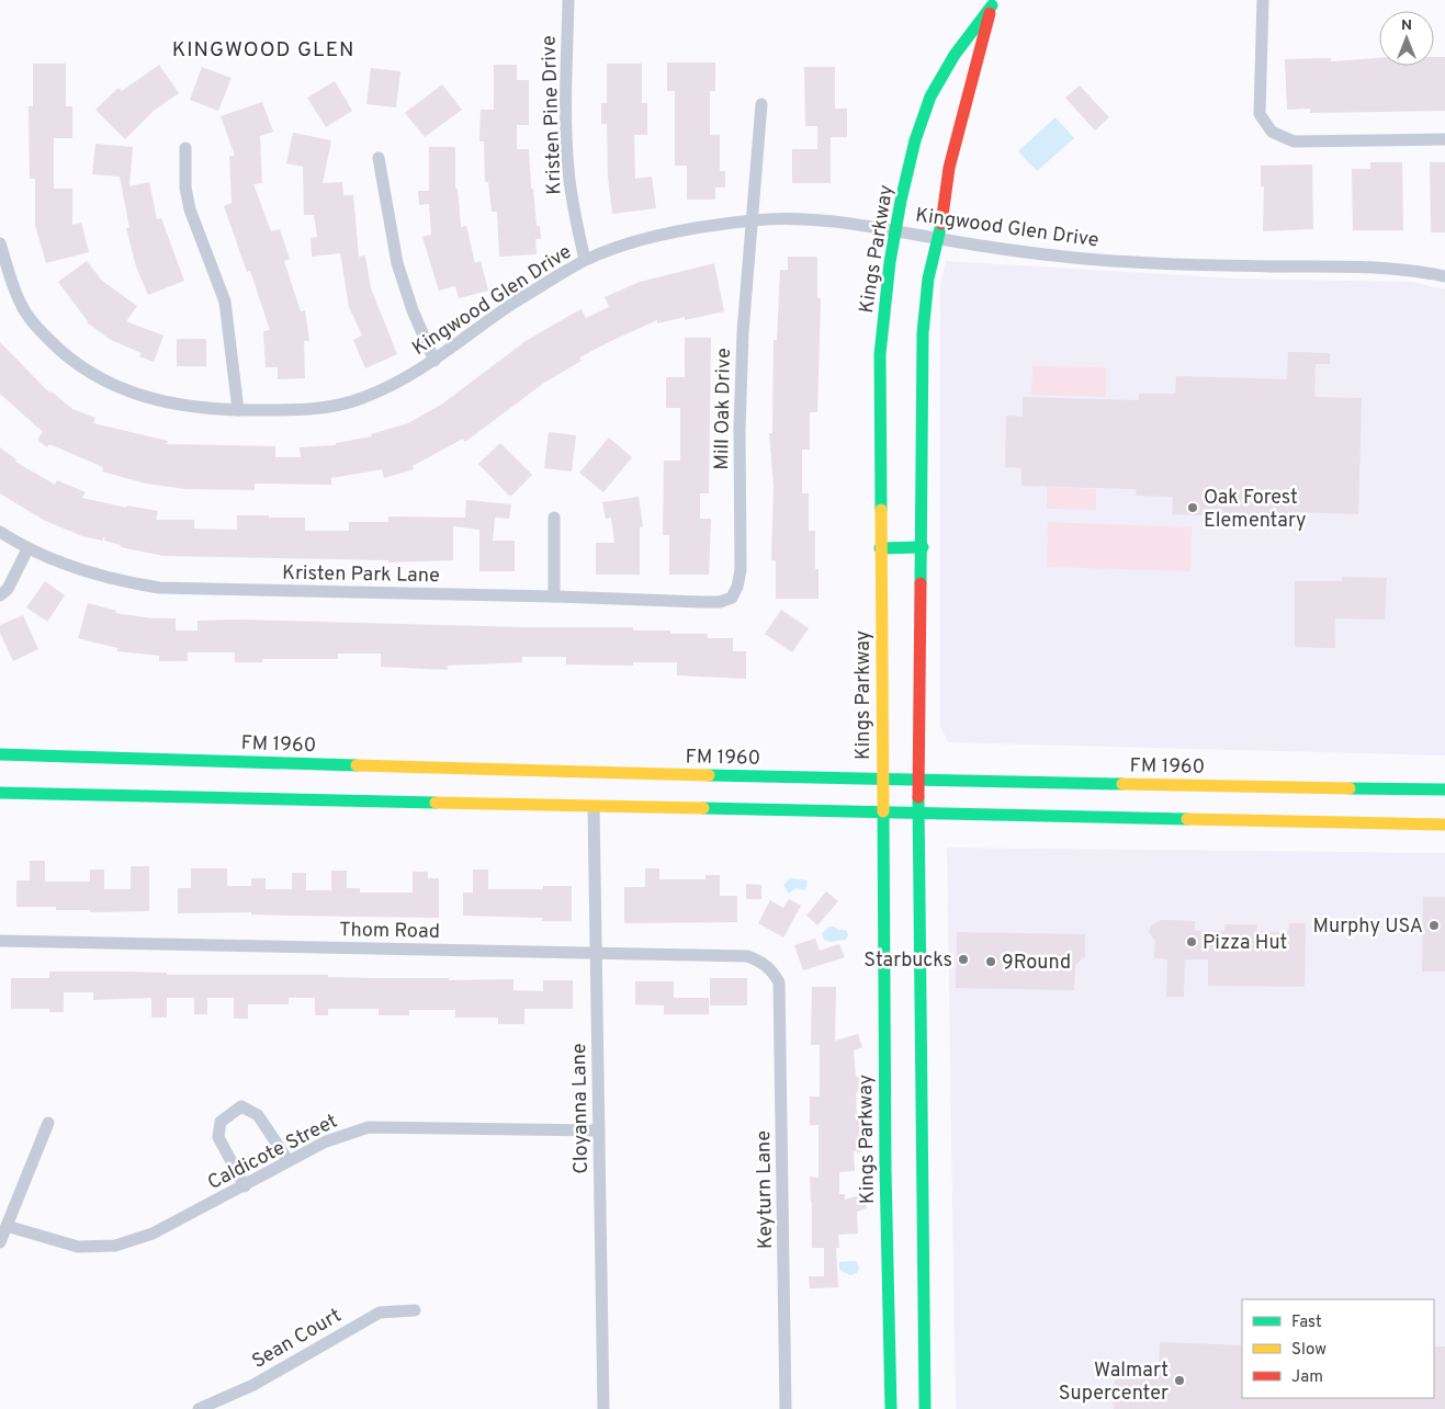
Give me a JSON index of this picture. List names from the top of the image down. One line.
{"streets":{"street":["Kristen Pine Drive","Kingwood Glen Drive","Kings Parkway","Mill Oak Drive","Kristen Park Lane","FM 1960","Thom Road","Cloyanna Lane","Caldicote Street","Keyturn Lane","Sean Court"]},"crossings":[["Kristen Pine Drive","Kingwood Glen Drive"],["Kingwood Glen Drive","Kings Parkway"],["Kingwood Glen Drive","Mill Oak Drive"],["Kings Parkway","FM 1960"],["Mill Oak Drive","Kristen Park Lane"],["Thom Road","Cloyanna Lane"],["Thom Road","Keyturn Lane"],["Cloyanna Lane","Caldicote Street"]],"districts":["KINGWOOD GLEN"],"places":["Oak Forest Elementary","Murphy USA","Pizza Hut","Starbucks","9Round","Walmart Supercenter"],"legend":["Fast","Slow","Jam"],"north":"top"}
